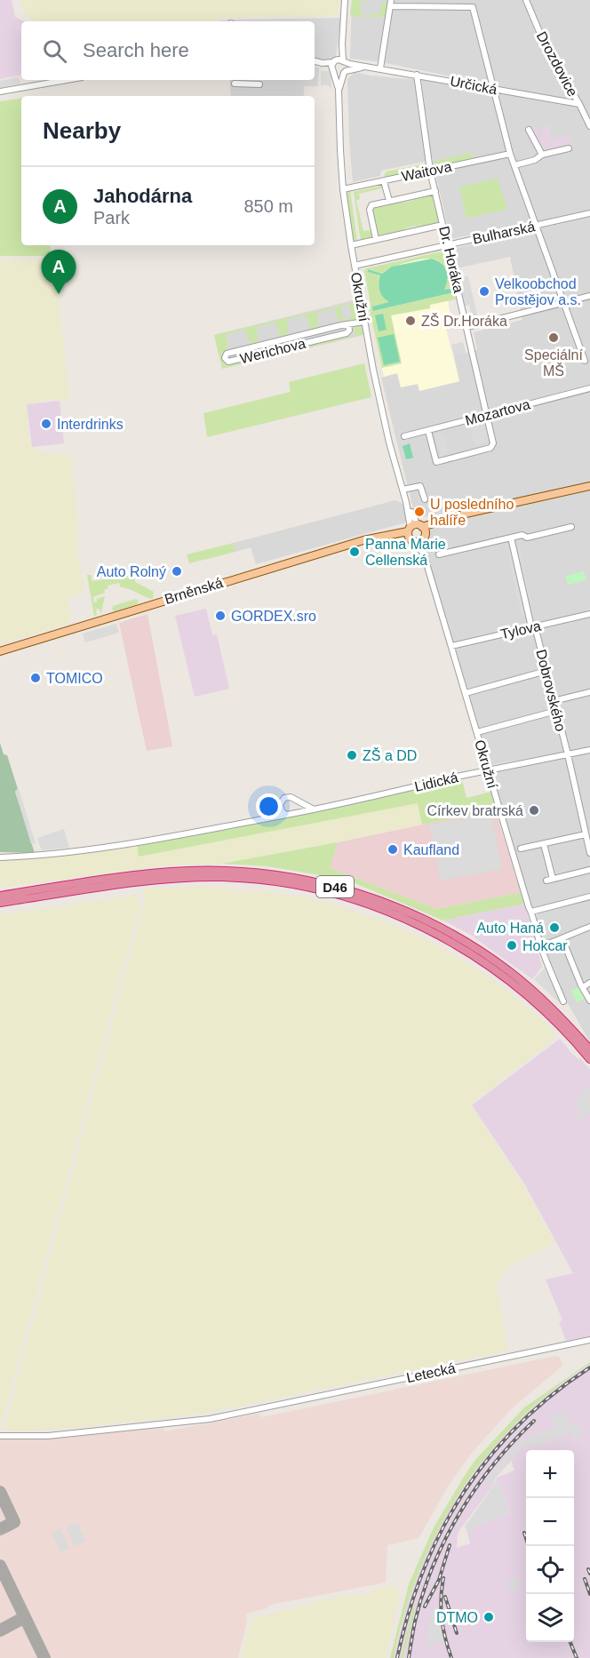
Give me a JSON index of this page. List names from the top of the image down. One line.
{"streets":{"highway":["D46"],"main road":["Brněnská"],"street":["Drozdovice","Určická","Waitova","Bulharská","Dr. Horáka","Okružní","Werichova","Mozartova","Tylova","Dobrovského","Lidická","Letecká"]},"crossings":[["Drozdovice","Určická"],["Určická","Dr. Horáka"],["Určická","Okružní"],["Waitova","Dr. Horáka"],["Waitova","Okružní"],["Bulharská","Dr. Horáka"],["Bulharská","Okružní"],["Dr. Horáka","Mozartova"],["Okružní","Werichova"],["Okružní","Brněnská"],["Okružní","Tylova"],["Okružní","Lidická"],["Tylova","Dobrovského"],["Dobrovského","Lidická"]],"places":["Velkoobchod Prostějov a.s.","ZŠ Dr.Horáka","Speciální MŠ","Interdrinks","U posledního halíře","Panna Marie Cellenská","Auto Rolný","GORDEX.sro","TOMICO","ZŠ a DD","Církev bratrská","Kaufland","Auto Haná","Hokcar","DTMO"],"page":{"search":"Search here","heading":"Nearby","list":[{"mark":"A","name":"Jahodárna","note":"Park","value":"850 m"}],"pins":"A","map_buttons":["+","−"]}}
